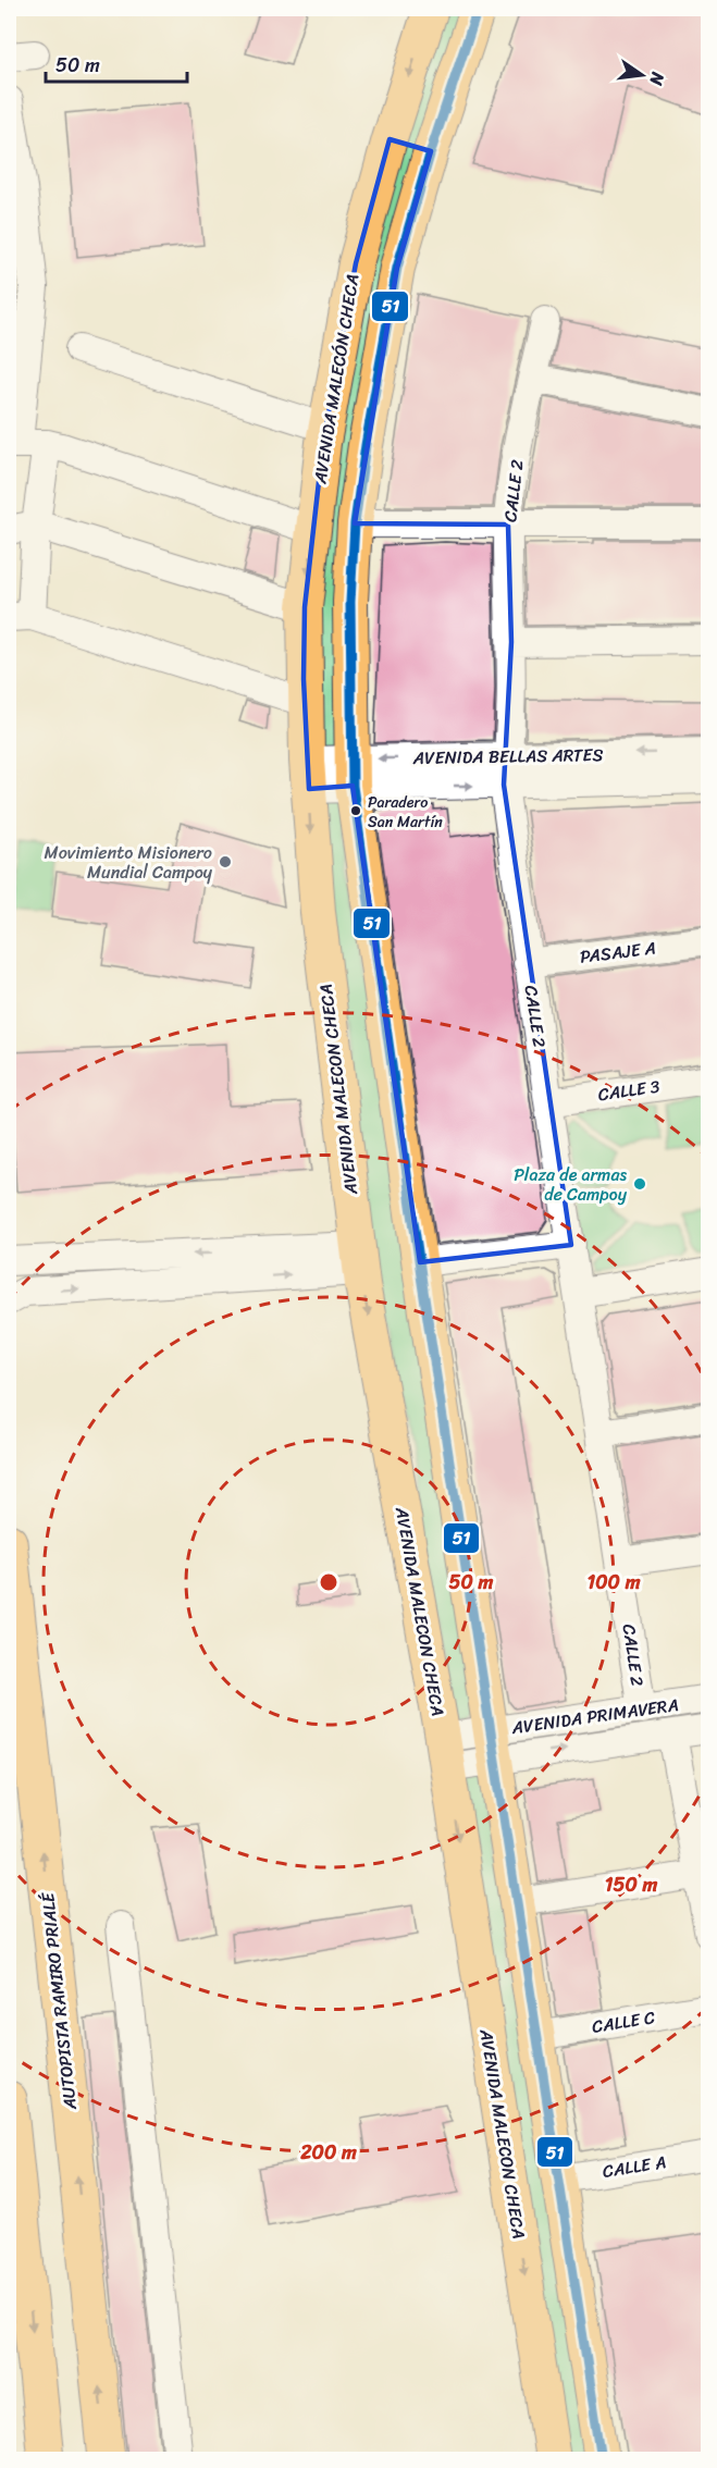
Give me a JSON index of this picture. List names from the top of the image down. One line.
{"streets":{"highway":["AUTOPISTA RAMIRO PRIALÉ"],"main road":["AVENIDA MALECÓN CHECA","AVENIDA MALECON CHECA"],"street":["CALLE 2","AVENIDA BELLAS ARTES","PASAJE A","CALLE 3","AVENIDA PRIMAVERA","CALLE C","CALLE A"]},"crossings":[["AVENIDA MALECÓN CHECA","AVENIDA BELLAS ARTES"],["AVENIDA MALECÓN CHECA","AVENIDA MALECON CHECA"],["CALLE 2","AVENIDA BELLAS ARTES"],["CALLE 2","PASAJE A"],["CALLE 2","CALLE 3"],["CALLE 2","AVENIDA PRIMAVERA"],["AVENIDA BELLAS ARTES","AVENIDA MALECON CHECA"],["AVENIDA MALECON CHECA","AVENIDA PRIMAVERA"]],"places":["Paradero San Martín","Movimiento Misionero Mundial Campoy","Plaza de armas de Campoy"],"lines":["transit line 51"],"scale_bar":"50 m","north":"right","rings":["50 m","100 m","150 m","200 m"]}
